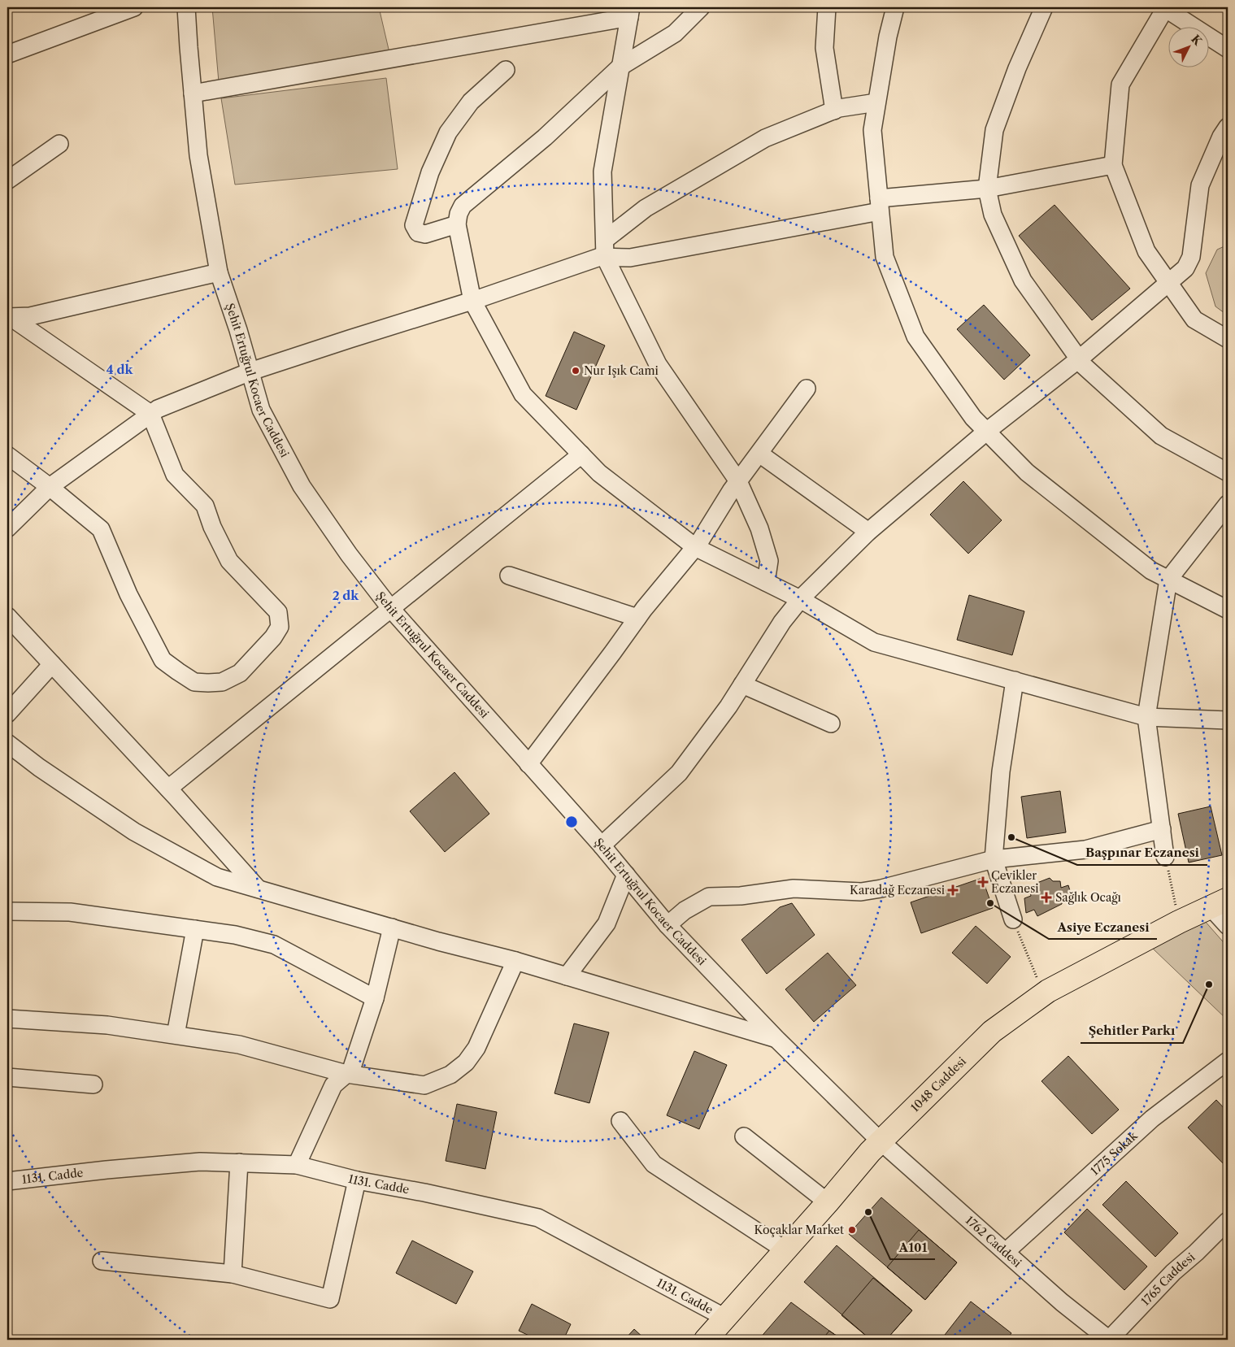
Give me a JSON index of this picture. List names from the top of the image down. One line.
{"streets":{"main road":["1048 Caddesi"],"street":["Şehit Ertuğrul Kocaer Caddesi","1775 Sokak","1131. Cadde","1762 Caddesi","1765 Caddesi"]},"crossings":[["Şehit Ertuğrul Kocaer Caddesi","1048 Caddesi"],["Şehit Ertuğrul Kocaer Caddesi","1762 Caddesi"],["1048 Caddesi","1131. Cadde"],["1048 Caddesi","1762 Caddesi"],["1775 Sokak","1762 Caddesi"],["1762 Caddesi","1765 Caddesi"]],"places":{"other":["Nur Işık Cami","Başpınar Eczanesi","Asiye Eczanesi","Şehitler Parkı","A101","Koçaklar Market"],"health":["Çevikler Eczanesi","Karadağ Eczanesi","Sağlık Ocağı"]},"north":"top right","rings":["4 dk","2 dk"]}
